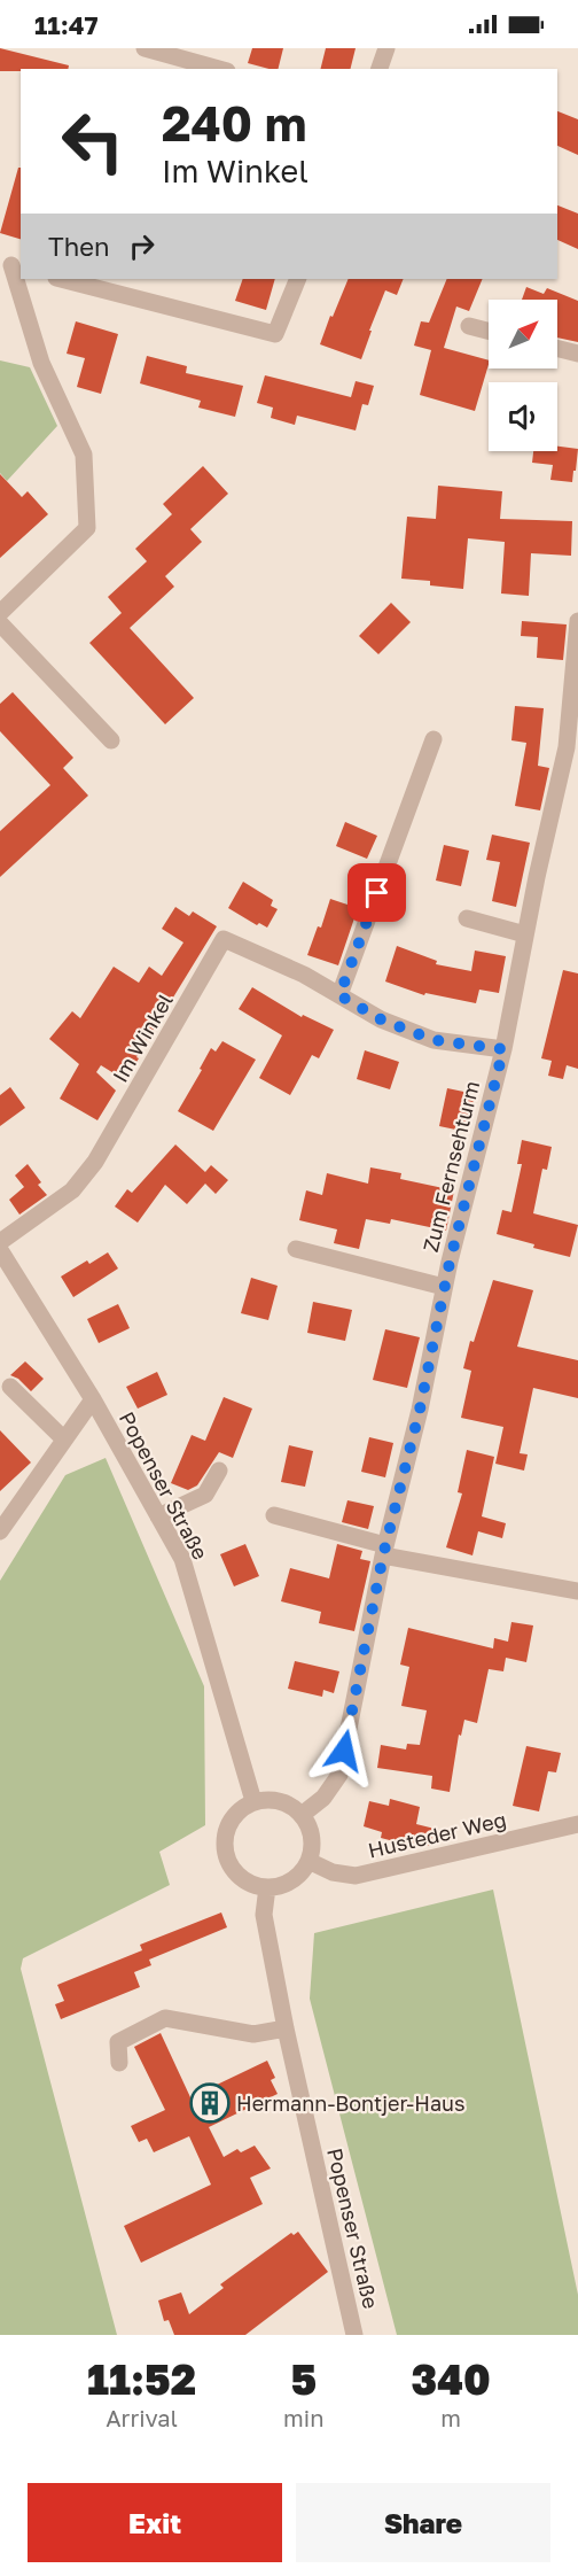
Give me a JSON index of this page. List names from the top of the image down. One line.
{"streets":{"street":["Im Winkel","Zum Fernsehturm","Popenser Straße","Husteder Weg"]},"crossings":[["Im Winkel","Zum Fernsehturm"],["Zum Fernsehturm","Popenser Straße"],["Zum Fernsehturm","Husteder Weg"],["Popenser Straße","Husteder Weg"]],"places":{"building":["Hermann-Bontjer-Haus"]},"north":"top right","page":{"status":"11:47","turn":["240 m","Im Winkel"],"then":"Then","eta":["11:52","Arrival","5","min","340","m"],"buttons":["Exit","Share"]}}
